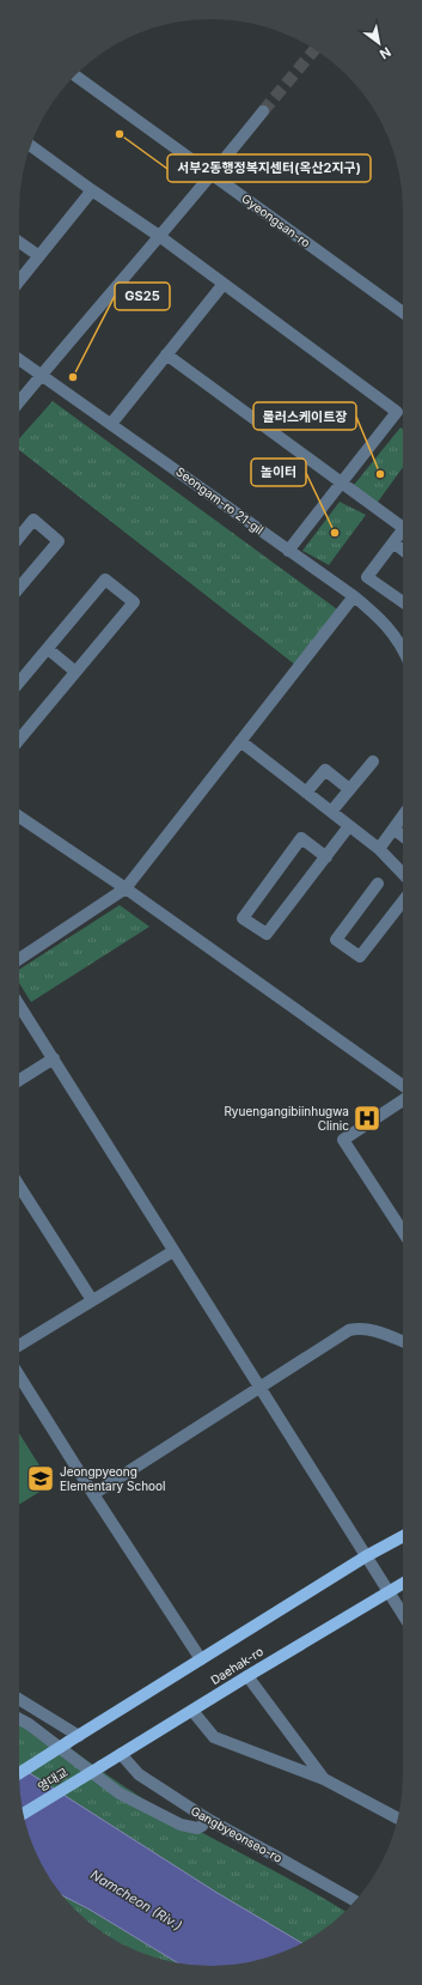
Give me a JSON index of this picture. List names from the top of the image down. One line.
{"streets":{"main road":["Daehak-ro","영대교"],"street":["Gyeongsan-ro","Seongam-ro 21-gil","Gangbyeonseo-ro"]},"crossings":[["Daehak-ro","영대교"],["Daehak-ro","Gangbyeonseo-ro"]],"water":["Namcheon (Riv.)"],"places":{"other":["서부2동행정복지센터(옥산2지구)","GS25","롤러스케이트장","놀이터"],"hospital":["Ryuengangibiinhugwa Clinic"],"school or university":["Jeongpyeong Elementary School"]},"north":"bottom right"}
